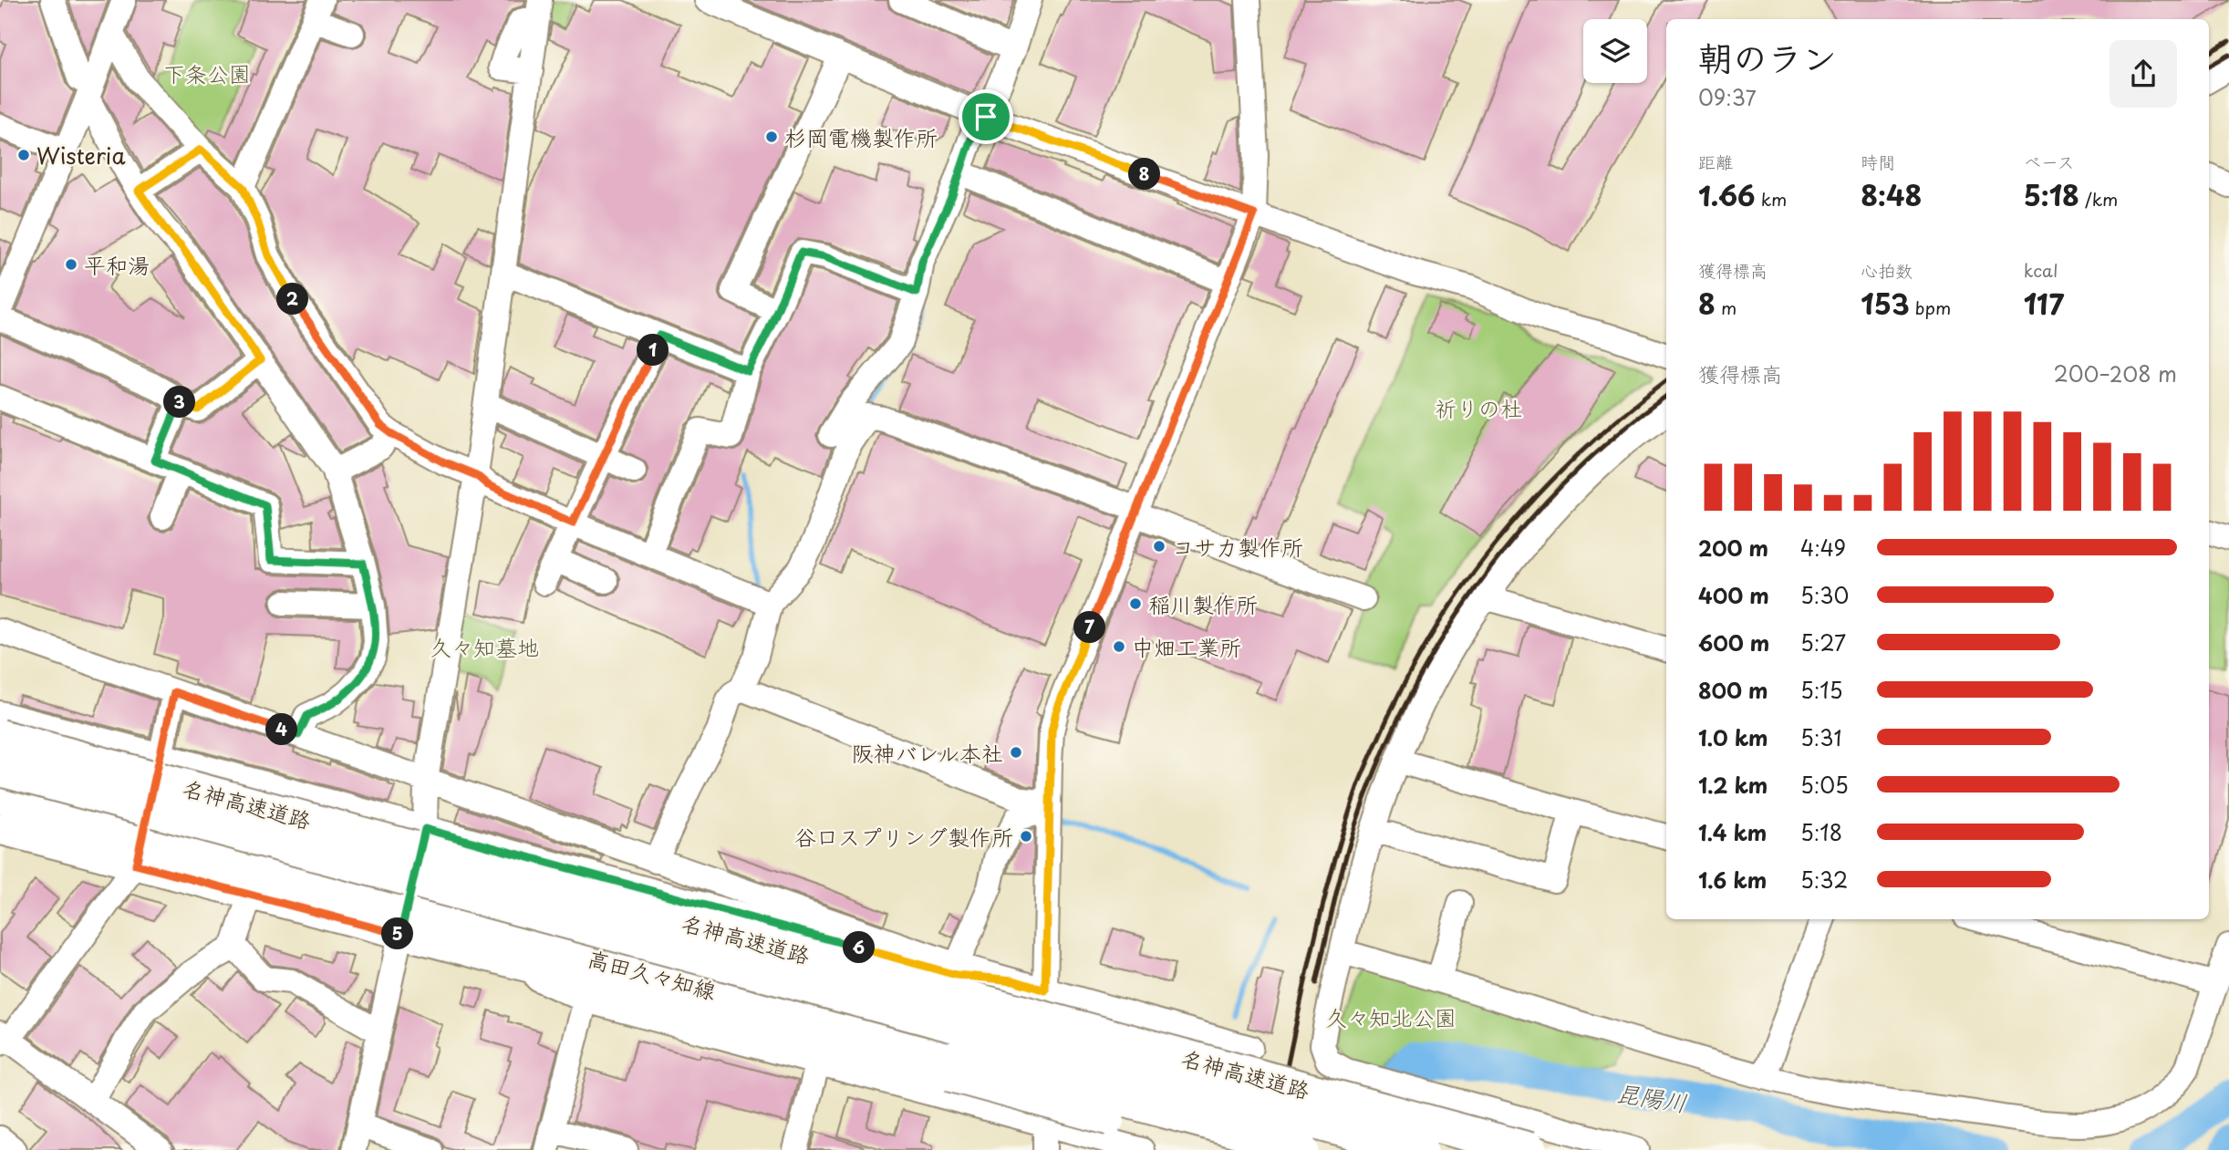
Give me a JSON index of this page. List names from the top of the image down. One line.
{"streets":{"highway":["名神高速道路"],"main road":["高田久々知線"]},"water":["昆陽川"],"parks":["下条公園","祈りの杜","久々知墓地","久々知北公園"],"places":["杉岡電機製作所","Wisteria","平和湯","コサカ製作所","稲川製作所","中畑工業所","阪神バレル本社","谷口スプリング製作所"],"page":{"heading":["朝のラン","09:37"],"stats":[["距離","1.66 km"],["時間","8:48"],["ペース","5:18 /km"],["獲得標高","8 m"],["心拍数","153 bpm"],["kcal","117"]],"pins":["8","2","1","3","7","4","5","6"],"chart":["獲得標高","200–208 m"],"list":[{"name":"200 m","note":"4:49"},{"name":"400 m","note":"5:30"},{"name":"600 m","note":"5:27"},{"name":"800 m","note":"5:15"},{"name":"1.0 km","note":"5:31"},{"name":"1.2 km","note":"5:05"},{"name":"1.4 km","note":"5:18"},{"name":"1.6 km","note":"5:32"}]}}
